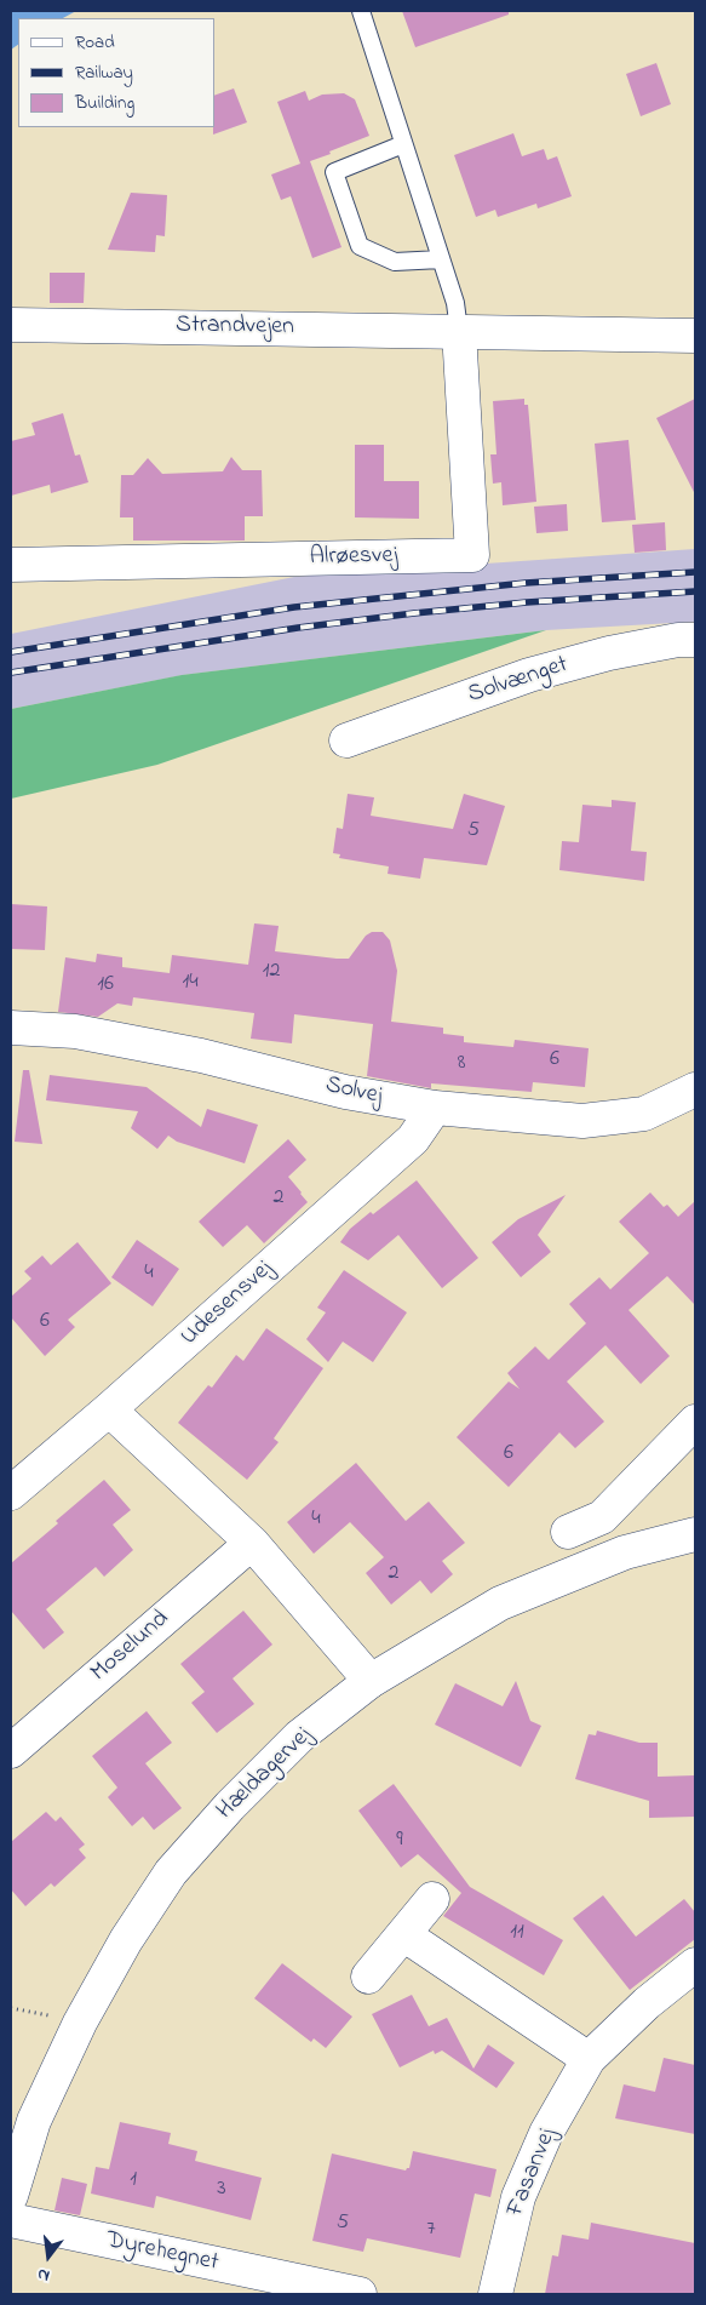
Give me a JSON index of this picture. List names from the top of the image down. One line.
{"streets":{"street":["Strandvejen","Alrøesvej","Solvænget","Solvej","Udesensvej","Moselund","Hældagervej","Fasanvej","Dyrehegnet"]},"crossings":[["Strandvejen","Alrøesvej"],["Solvej","Udesensvej"]],"house_numbers":["5","12","14","16","6","8","2","4","6","6","4","2","9","11","1","3","5","7"],"legend":["Road","Railway","Building"],"north":"bottom"}
